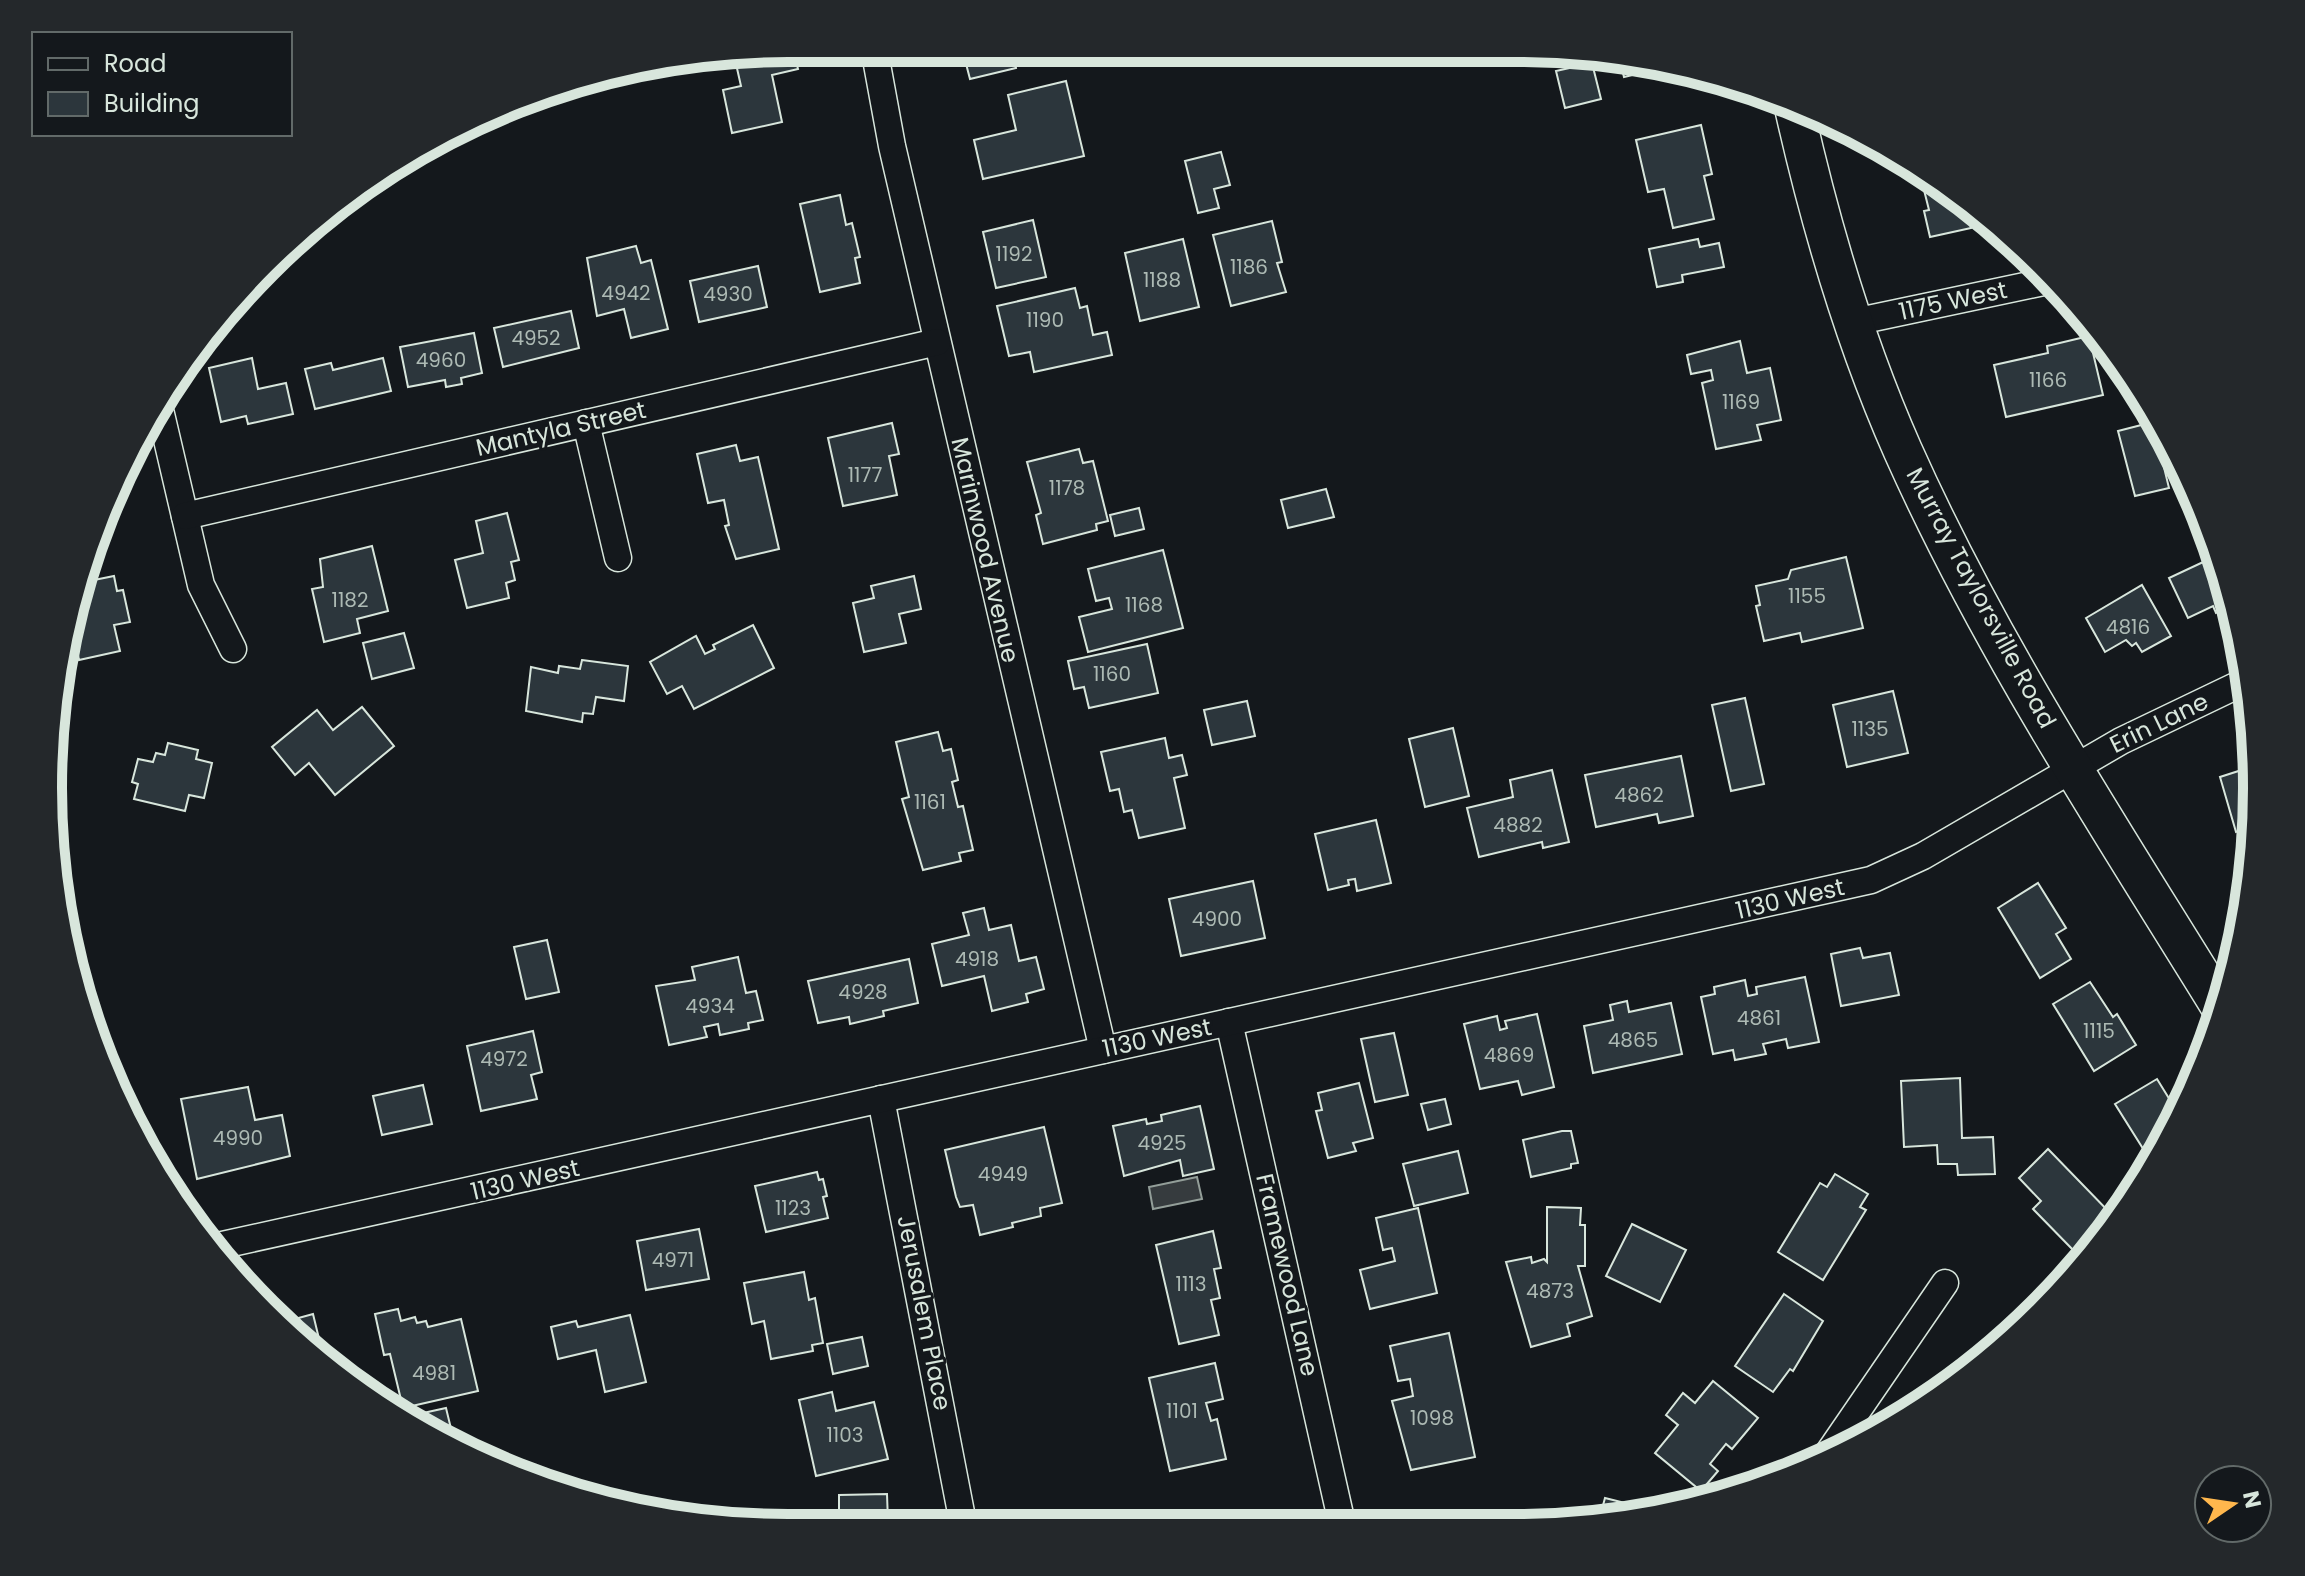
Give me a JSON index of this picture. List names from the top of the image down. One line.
{"streets":{"street":["1175 West","Mantyla Street","Marinwood Avenue","Murray Taylorsville Road","Erin Lane","1130 West","Framewood Lane","Jerusalem Place"]},"crossings":[["1175 West","Murray Taylorsville Road"],["Mantyla Street","Marinwood Avenue"],["Marinwood Avenue","1130 West"],["Murray Taylorsville Road","Erin Lane"],["Murray Taylorsville Road","1130 West"],["Erin Lane","1130 West"],["1130 West","Framewood Lane"],["1130 West","Jerusalem Place"]],"house_numbers":["1192","1186","1188","4942","4930","1190","4952","4960","1166","1169","1177","1178","1155","1182","1168","4816","1160","1135","4862","1161","4882","4900","4918","4928","4934","4861","1115","4865","4869","4972","4990","4925","4949","1123","4971","1113","4873","4981","1101","1098","1103"],"legend":["Road","Building"],"north":"right"}
